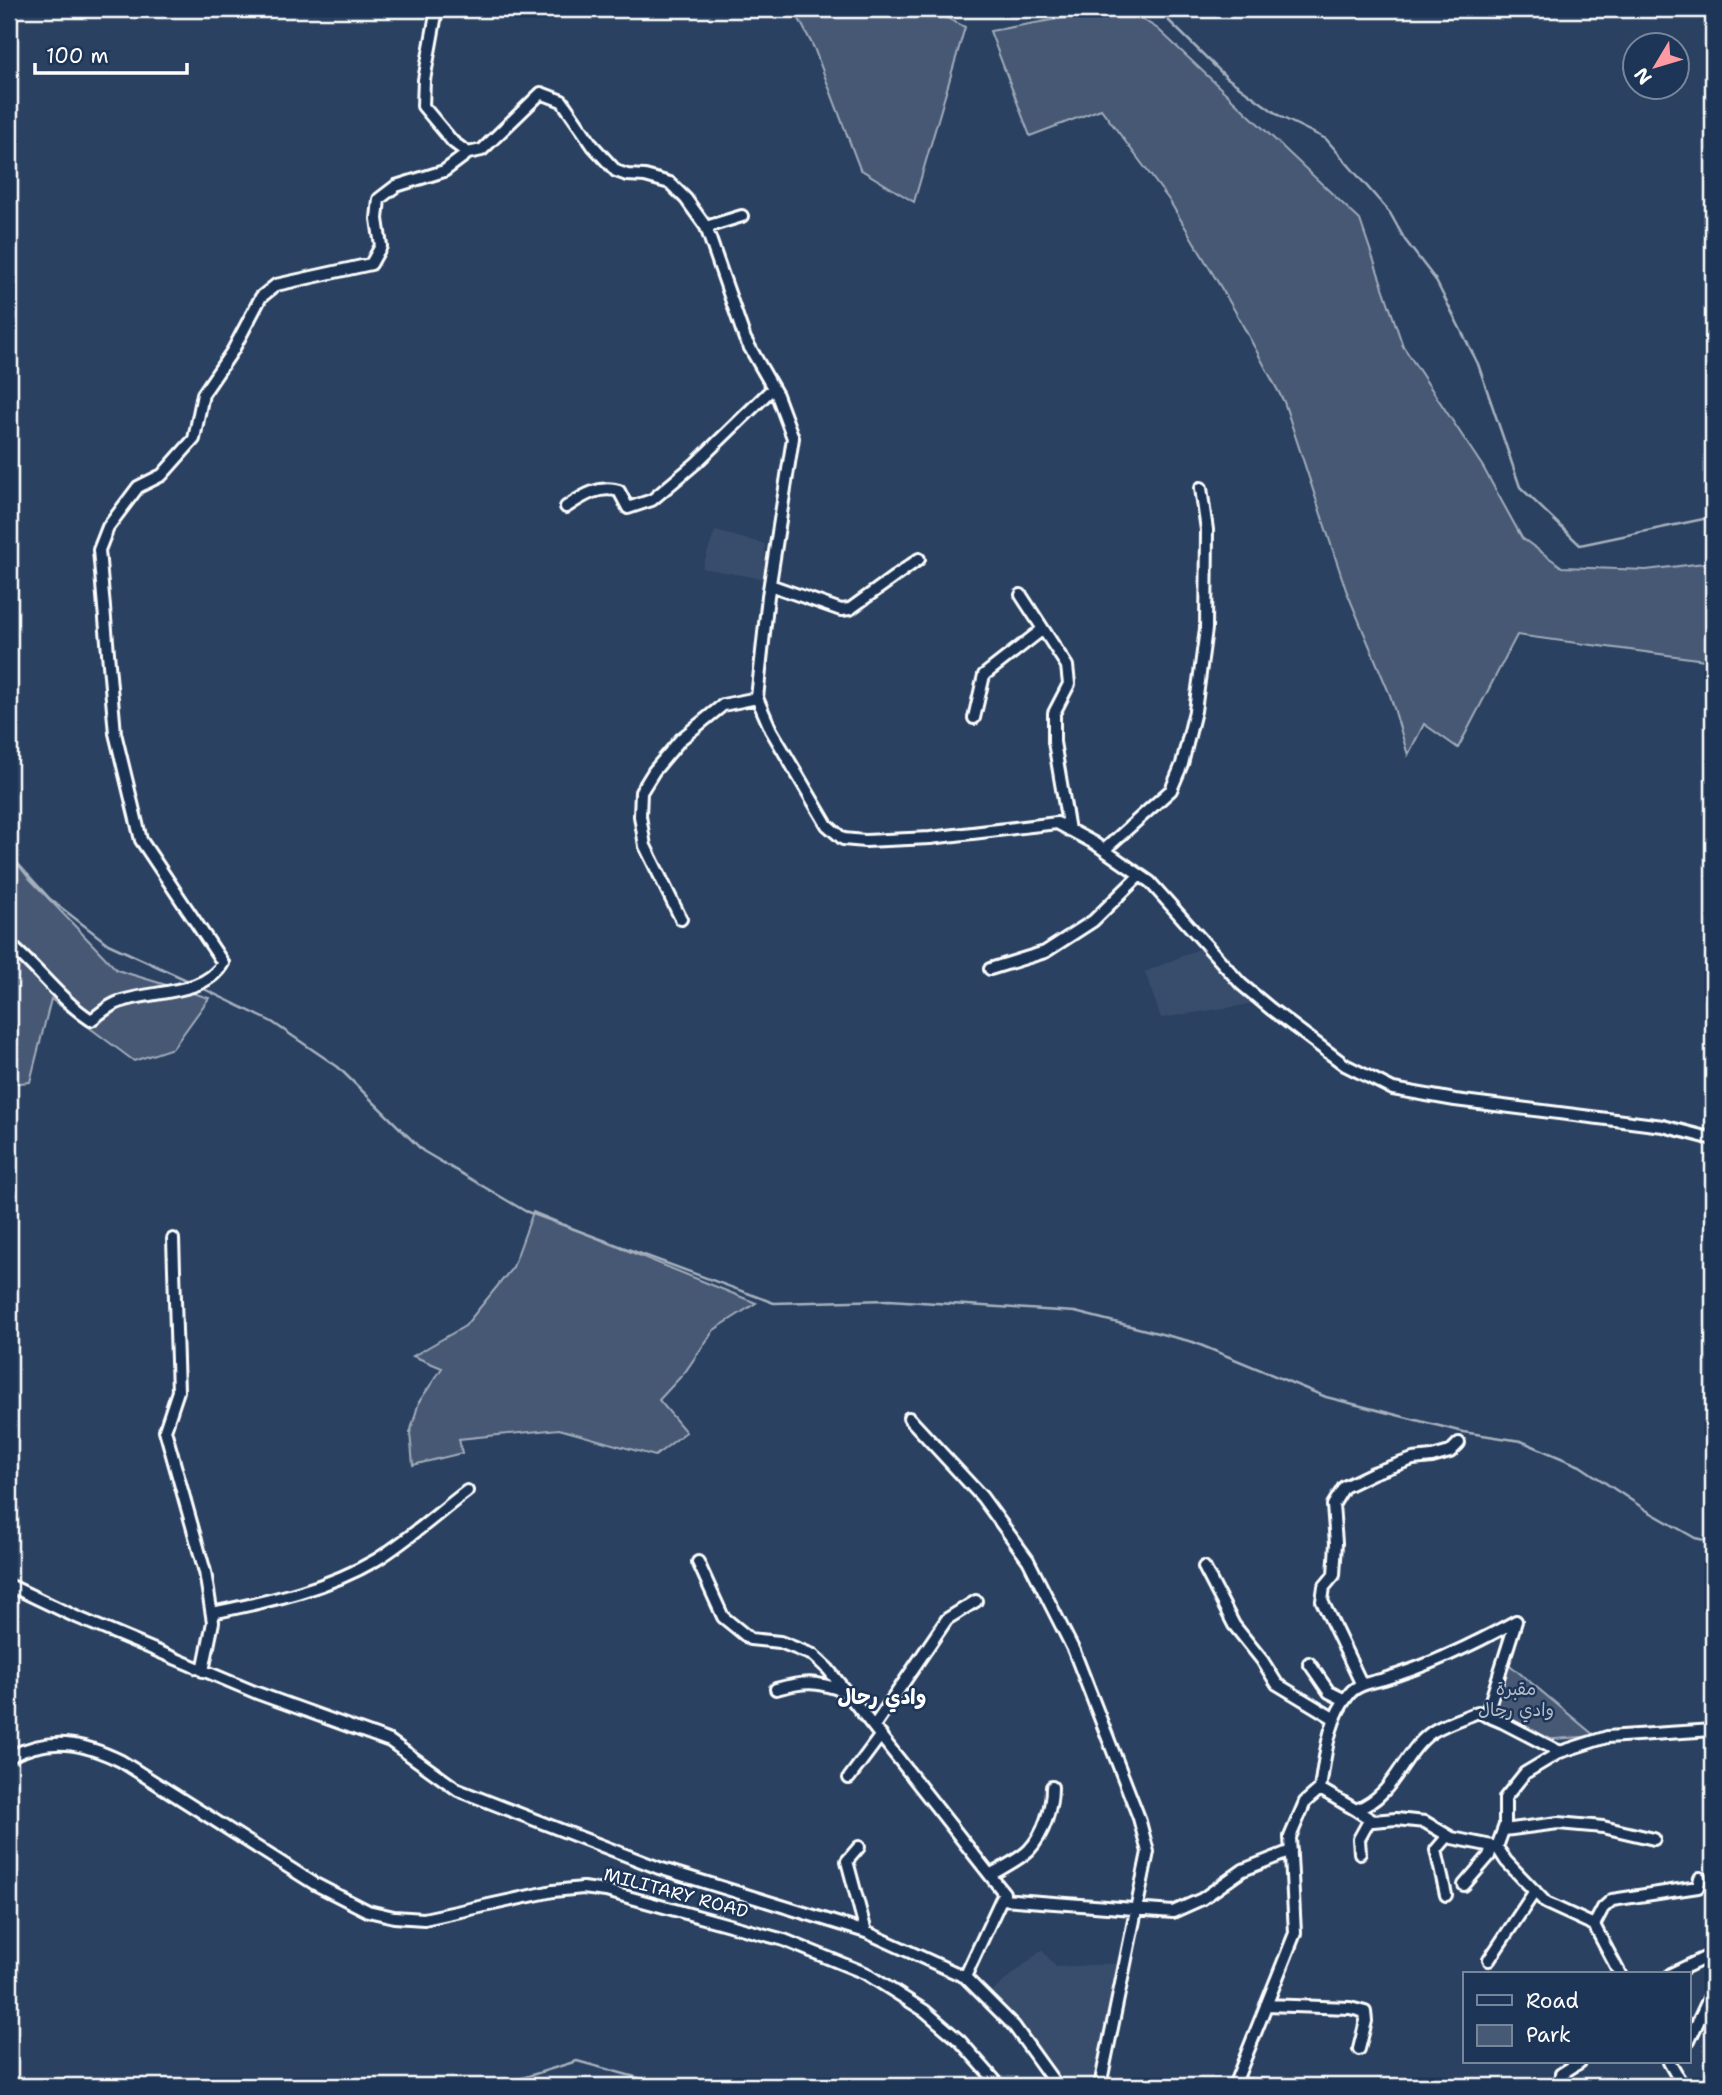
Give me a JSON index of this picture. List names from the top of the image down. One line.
{"streets":{"street":["MILITARY ROAD"]},"districts":["وادي رحال"],"parks":["مقبرة وادي رحال"],"legend":["Road","Park"],"scale_bar":"100 m","north":"bottom left"}
